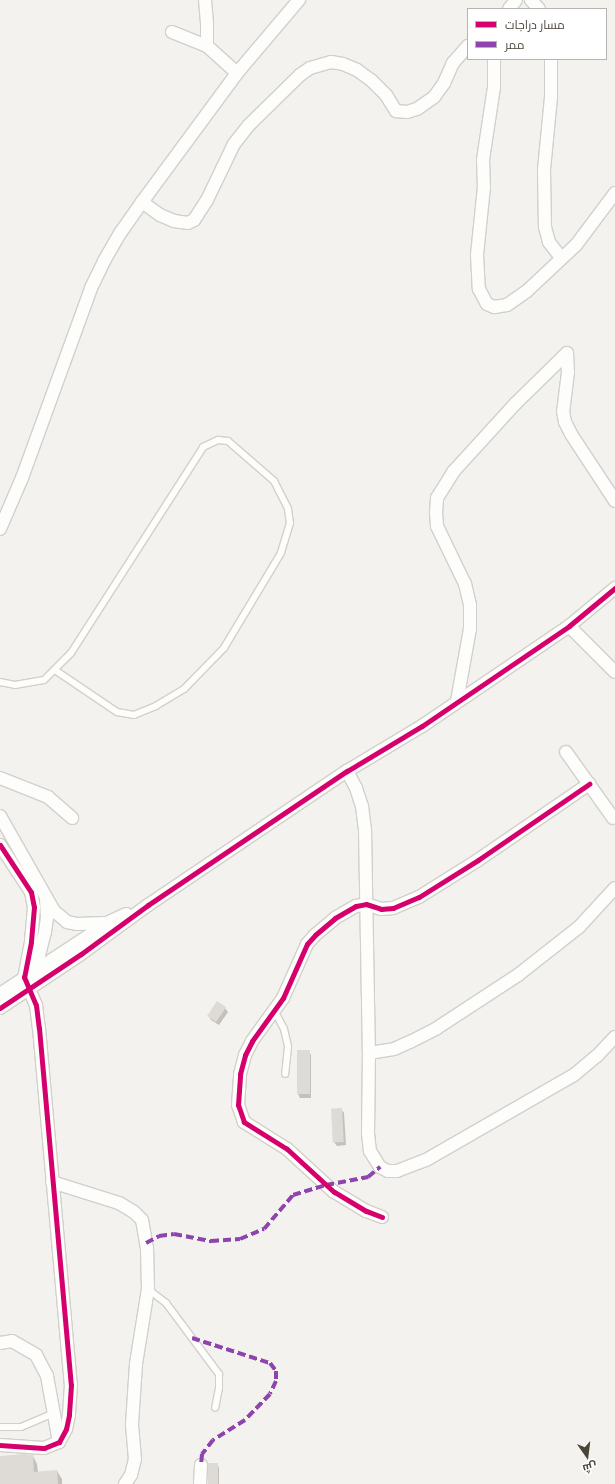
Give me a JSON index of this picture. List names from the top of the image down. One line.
{"legend":["مسار دراجات","ممر"],"north":"bottom"}
